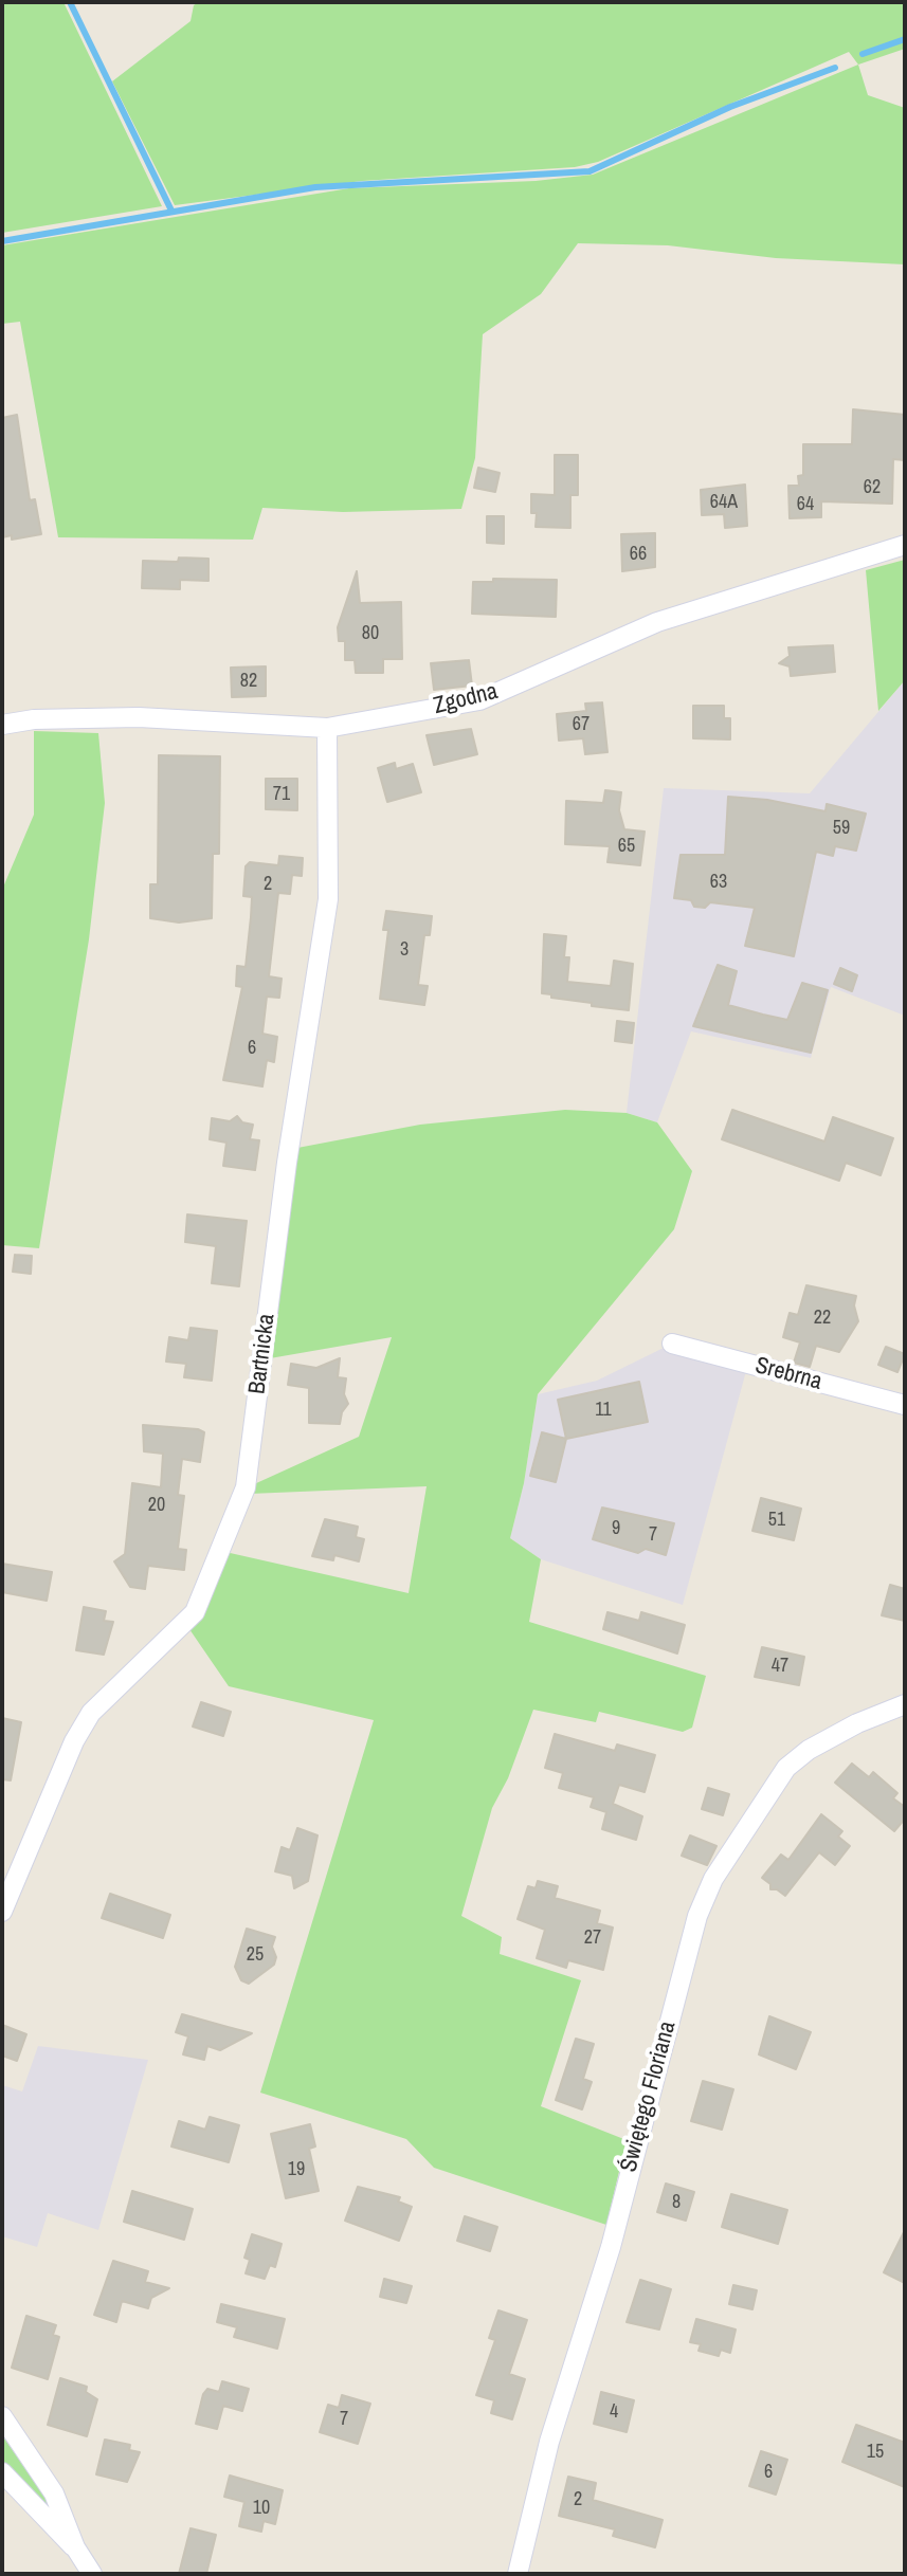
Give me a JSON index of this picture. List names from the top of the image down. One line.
{"streets":{"street":["Zgodna","Bartnicka","Srebrna","Świętego Floriana"]},"crossings":[["Zgodna","Bartnicka"]],"house_numbers":["62","64A","64","66","80","82","67","71","59","65","63","2","3","6","22","11","20","51","9","7","47","27","25","19","8","4","7","15","6","2","10"]}
